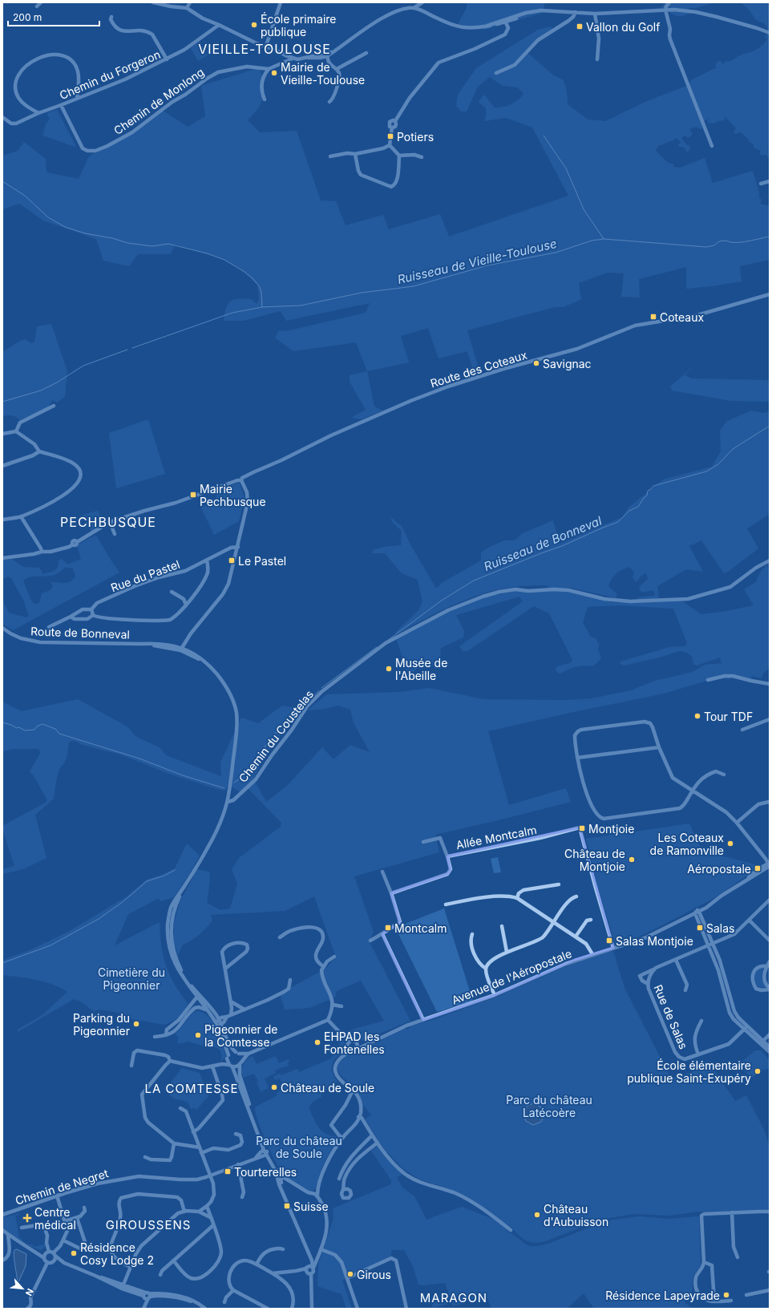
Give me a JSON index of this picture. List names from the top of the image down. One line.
{"streets":{"street":["Chemin du Forgeron","Chemin de Monlong","Route des Coteaux","Rue du Pastel","Route de Bonneval","Chemin du Coustelas","Allée Montcalm","Avenue de l'Aéropostale","Rue de Salas","Chemin de Negret"]},"crossings":[["Chemin du Forgeron","Chemin de Monlong"],["Route de Bonneval","Chemin du Coustelas"],["Allée Montcalm","Avenue de l'Aéropostale"]],"districts":["VIEILLE-TOULOUSE","PECHBUSQUE","LA COMTESSE","GIROUSSENS","MARAGON"],"water":["Ruisseau de Vieille-Toulouse","Ruisseau de Bonneval"],"parks":["Cimetière du Pigeonnier","Parc du château Latécoère","Parc du château de Soule"],"places":{"other":["École primaire publique","Mairie de Vieille-Toulouse","Savignac","Musée de l'Abeille","Tour TDF","Les Coteaux de Ramonville","Château de Montjoie","Parking du Pigeonnier","Pigeonnier de la Comtesse","EHPAD les Fontenelles","École élémentaire publique Saint-Exupéry","Château de Soule","Château d'Aubuisson","Résidence Cosy Lodge 2","Girous","Résidence Lapeyrade"],"transit":["Vallon du Golf","Potiers","Coteaux","Mairie Pechbusque","Le Pastel","Montjoie","Aéropostale","Montcalm","Salas","Salas Montjoie","Tourterelles","Suisse"],"health":["Centre médical"]},"scale_bar":"200 m","north":"bottom right"}
